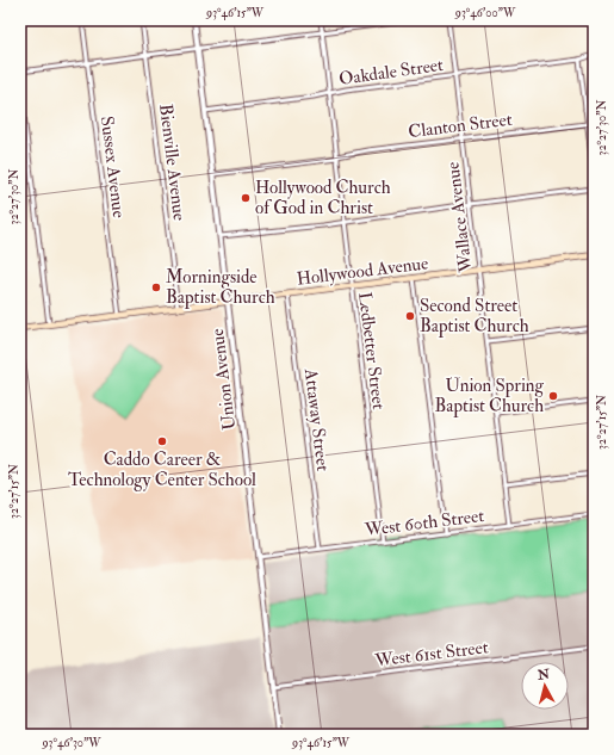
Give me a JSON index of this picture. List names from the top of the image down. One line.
{"streets":{"main road":["Hollywood Avenue"],"street":["Oakdale Street","Clanton Street","Bienville Avenue","Sussex Avenue","Wallace Avenue","Ledbetter Street","Union Avenue","Attaway Street","West 60th Street","West 61st Street"]},"crossings":[["Oakdale Street","Wallace Avenue"],["Oakdale Street","Ledbetter Street"],["Oakdale Street","Union Avenue"],["Clanton Street","Wallace Avenue"],["Clanton Street","Ledbetter Street"],["Clanton Street","Union Avenue"],["Bienville Avenue","Hollywood Avenue"],["Sussex Avenue","Hollywood Avenue"],["Wallace Avenue","Hollywood Avenue"],["Wallace Avenue","West 60th Street"],["Hollywood Avenue","Ledbetter Street"],["Hollywood Avenue","Union Avenue"],["Hollywood Avenue","Attaway Street"],["Ledbetter Street","West 60th Street"],["Union Avenue","West 60th Street"],["Union Avenue","West 61st Street"],["Attaway Street","West 60th Street"]],"places":["Hollywood Church of God in Christ","Morningside Baptist Church","Second Street Baptist Church","Union Spring Baptist Church","Caddo Career & Technology Center School"],"north":"top","coordinates":["93°46'15\"W","93°46'00\"W","32°27'30\"N","32°27'15\"N","93°46'30\"W"]}
